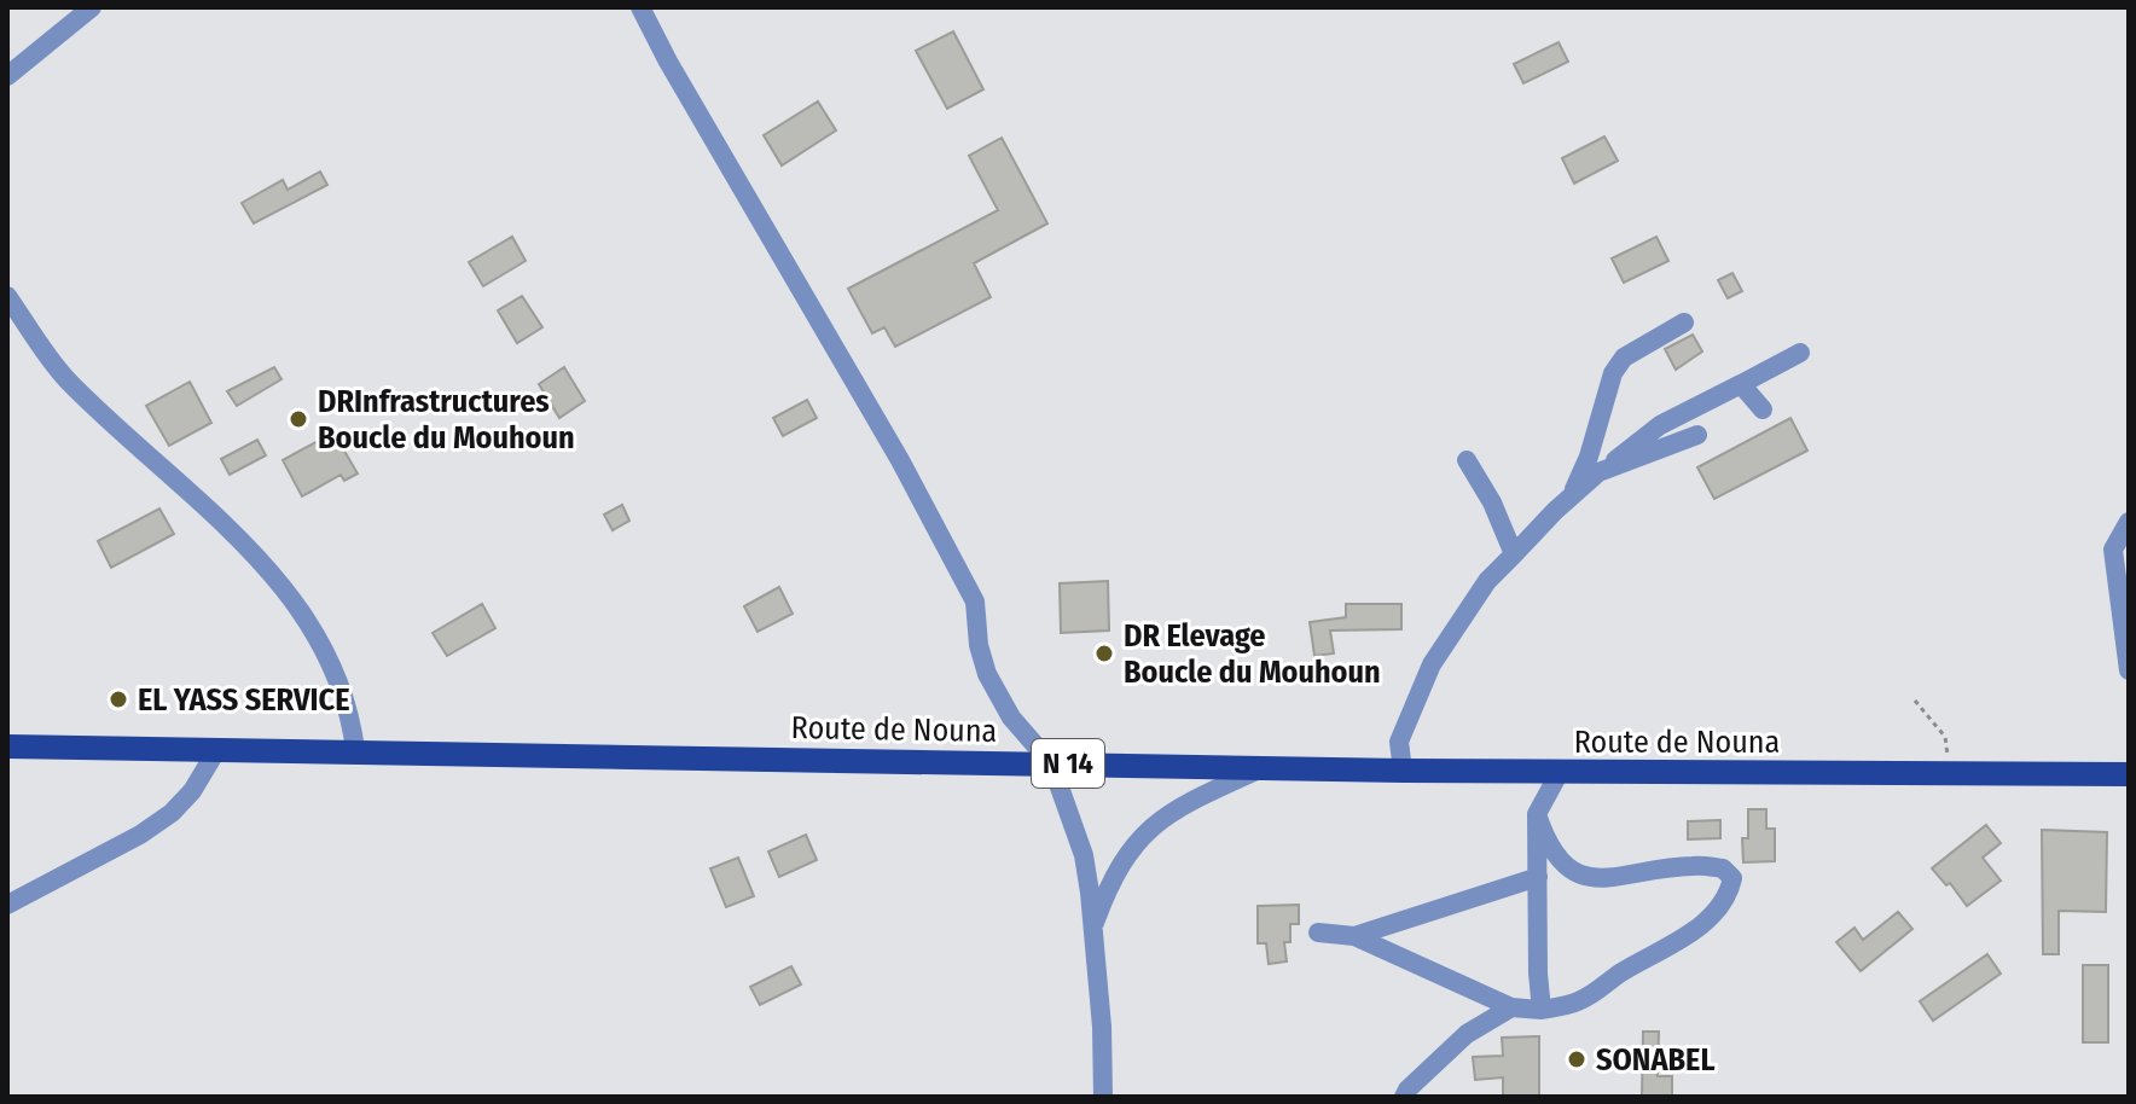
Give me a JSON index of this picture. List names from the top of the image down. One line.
{"streets":{"main road":["Route de Nouna","N 14"]},"places":["DRInfrastructures Boucle du Mouhoun","DR Elevage Boucle du Mouhoun","EL YASS SERVICE","SONABEL"]}
